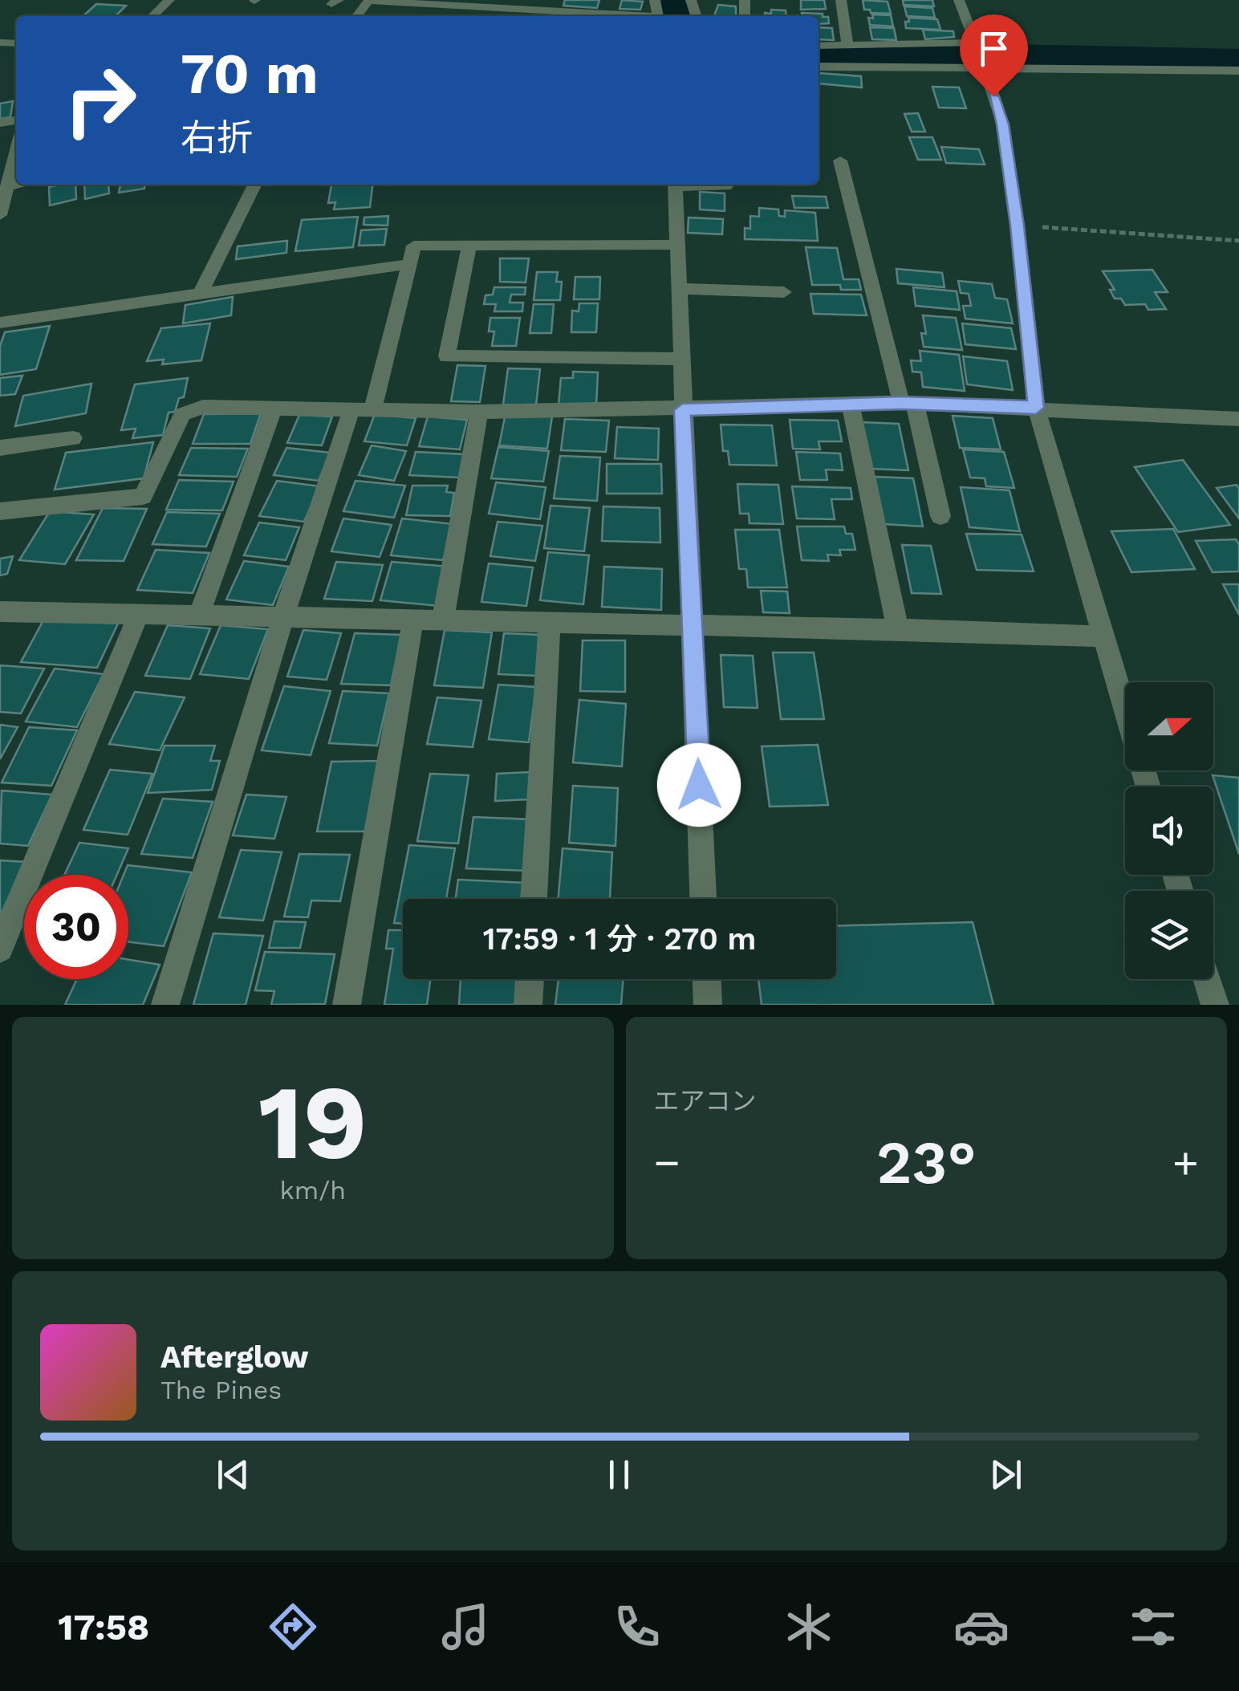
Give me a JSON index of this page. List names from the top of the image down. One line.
{"north":"right","page":{"turn":["70 m","右折"],"limit":"30","trip":"17:59 · 1 分 · 270 m","tile":[["19","km/h"],"エアコン"],"heat":["−","23°","+"],"song":["Afterglow","The Pines"],"tabs":"17:58"}}
